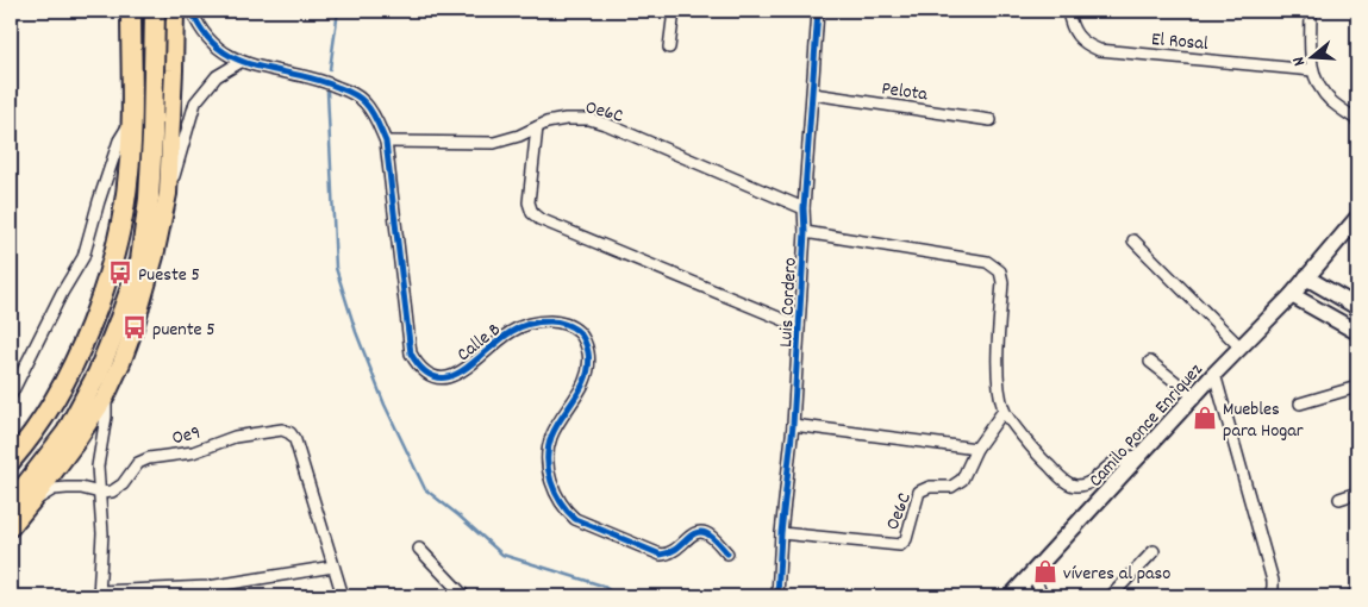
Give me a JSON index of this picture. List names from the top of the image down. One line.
{"streets":{"main road":["Camilo Ponce Enrìquez"],"street":["El Rosal","Pelota","Oe6C","Luis Cordero","Calle B","Oe9"]},"crossings":[["Pelota","Luis Cordero"],["Oe6C","Luis Cordero"],["Oe6C","Calle B"]],"places":{"bus stop":["Pueste 5","puente 5"],"shop":["Muebles para Hogar","víveres al paso"]},"north":"left"}
